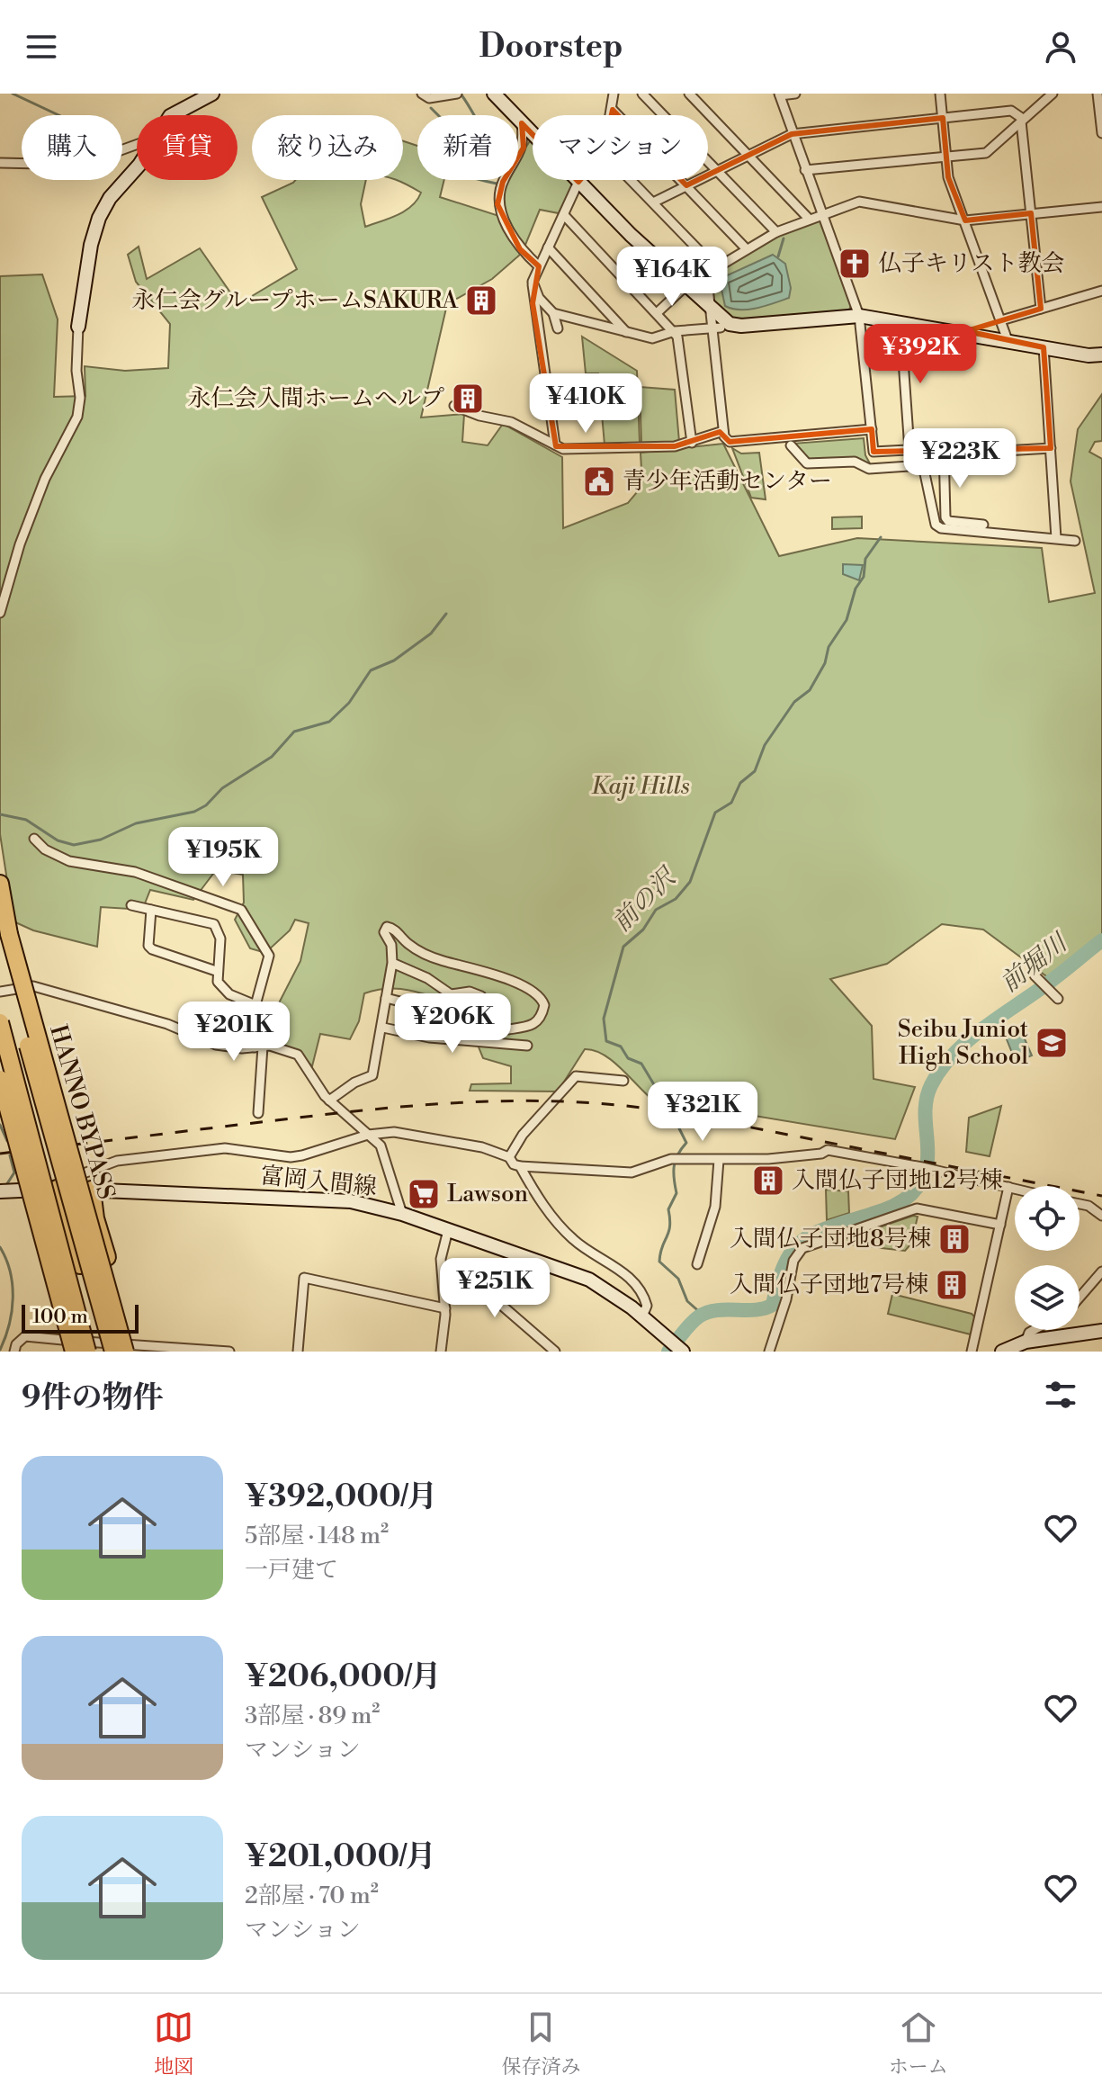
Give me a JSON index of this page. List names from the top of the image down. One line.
{"streets":{"highway":["HANNO BYPASS"],"street":["富岡入間線"]},"water":["前の沢","前堀川"],"parks":["Kaji Hills"],"places":{"church":["仏子キリスト教会"],"building":["永仁会グループホームSAKURA","永仁会入間ホームヘルプ","入間仏子団地12号棟","入間仏子団地8号棟","入間仏子団地7号棟"],"public building":["青少年活動センター"],"school or university":["Seibu Juniot High School"],"supermarket":["Lawson"]},"scale_bar":"100 m","page":{"header":"Doorstep","chip":["購入","賃貸","絞り込み","新着","マンション"],"price":["¥164K","¥392K","¥410K","¥223K","¥195K","¥206K","¥201K","¥321K","¥251K"],"scale":"100 m","heading":"9件の物件","list":[{"name":"¥392,000/月","note":"5部屋 · 148 m² · 一戸建て"},{"name":"¥206,000/月","note":"3部屋 · 89 m² · マンション"},{"name":"¥201,000/月","note":"2部屋 · 70 m² · マンション"}],"tabs":["地図","保存済み","ホーム"]}}
